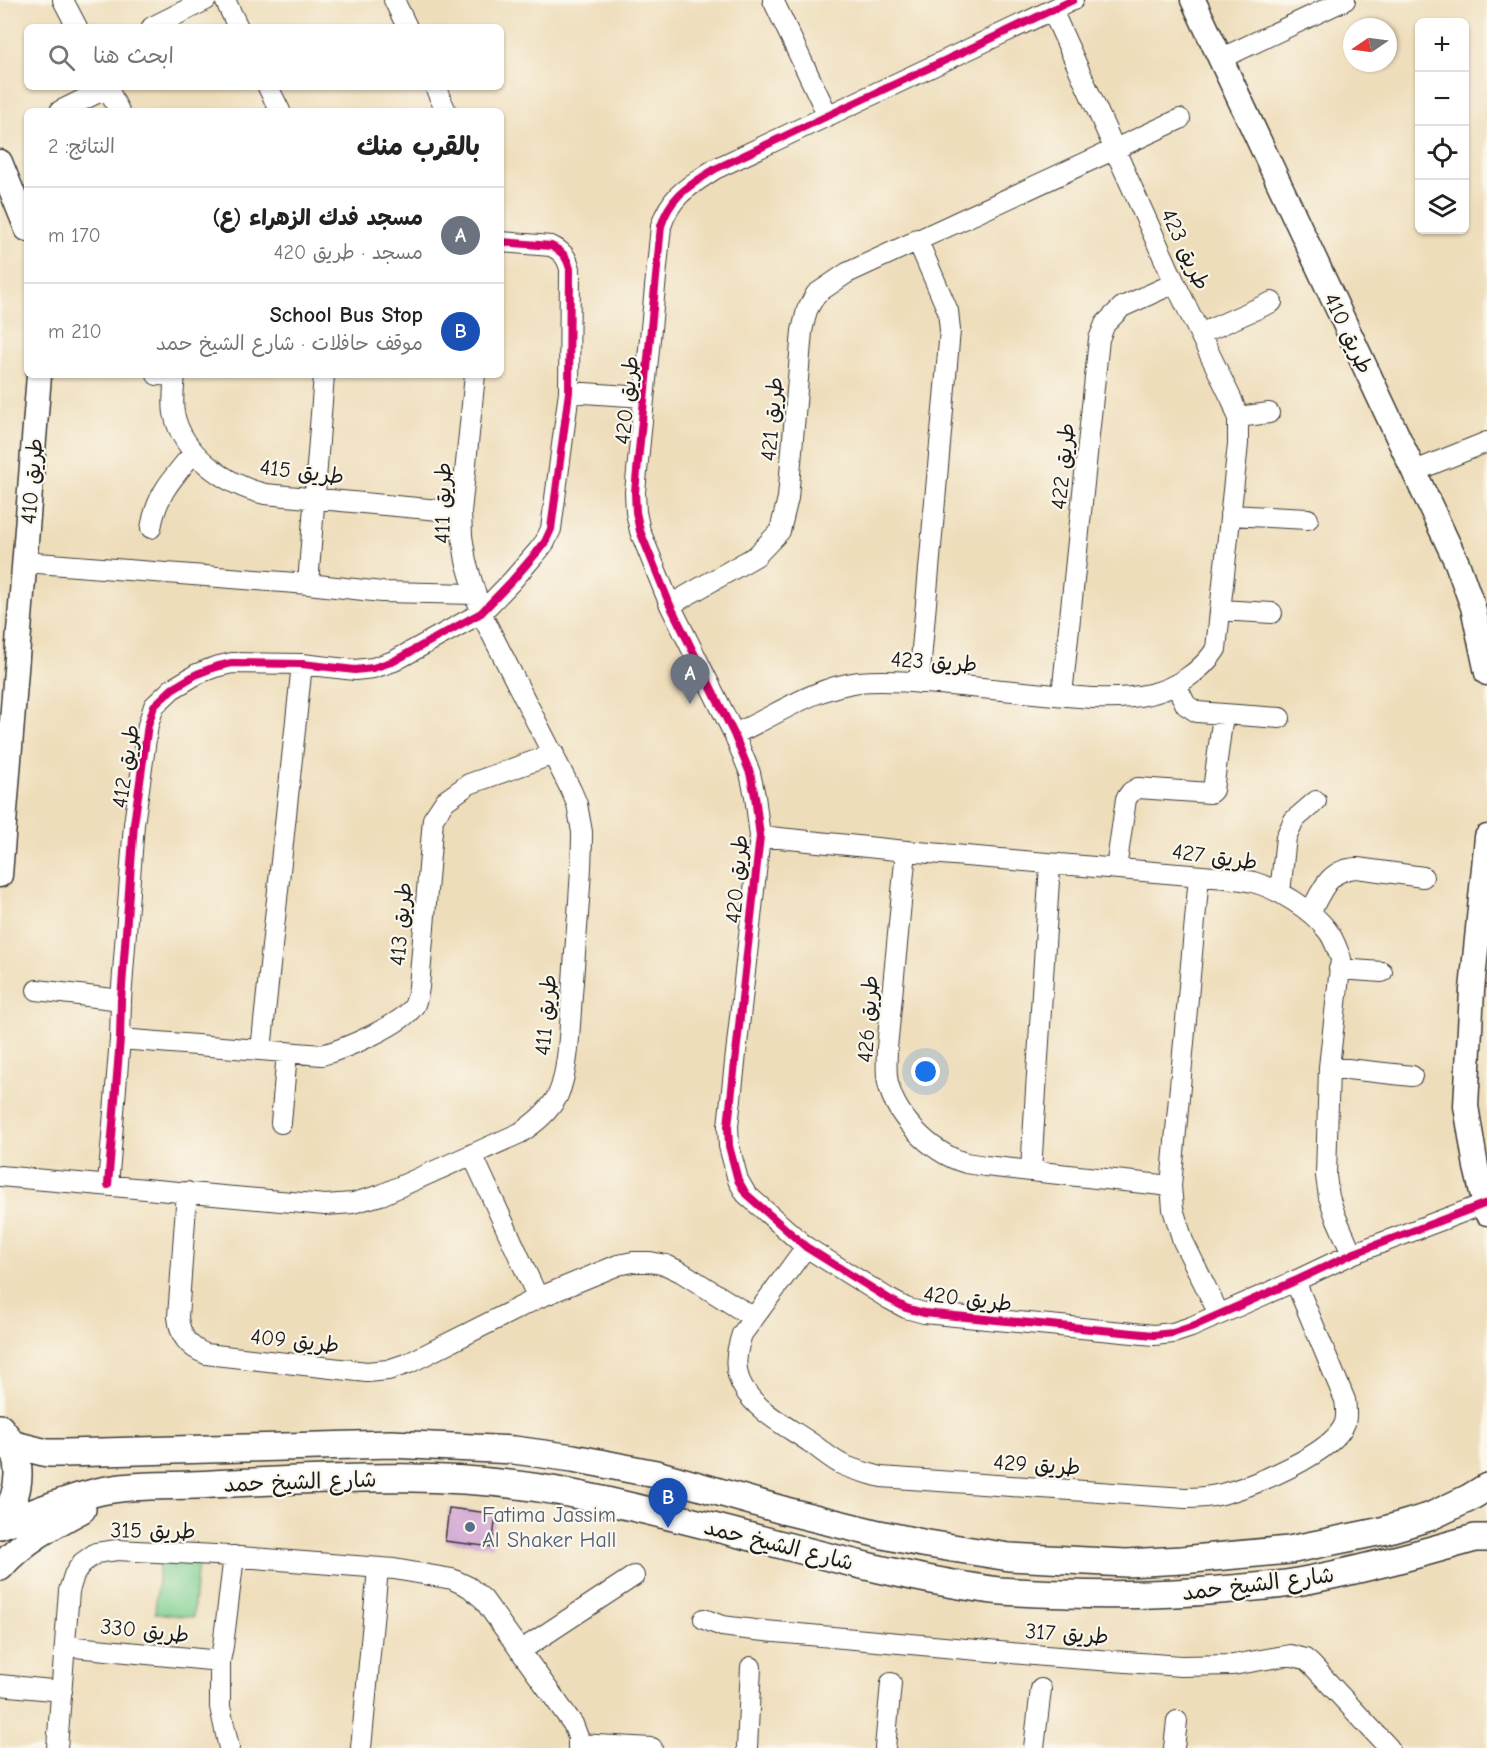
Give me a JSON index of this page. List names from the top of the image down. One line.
{"streets":{"main road":["شارع الشيخ حمد"],"street":["طريق 423","طريق 410","طريق 420","طريق 421","طريق 422","طريق 415","طريق 411","طريق 412","طريق 427","طريق 413","طريق 426","طريق 409","طريق 429","طريق 315","طريق 330","طريق 317"]},"crossings":[["طريق 423","طريق 420"],["طريق 423","طريق 421"],["طريق 423","طريق 422"],["طريق 420","طريق 421"],["طريق 420","طريق 427"],["طريق 420","طريق 429"],["طريق 415","طريق 411"],["طريق 411","طريق 412"],["طريق 411","طريق 413"],["طريق 411","طريق 409"],["طريق 412","طريق 413"],["طريق 427","طريق 426"],["طريق 409","طريق 429"],["طريق 315","طريق 330"]],"places":["Fatima Jassim Al Shaker Hall"],"north":"left","page":{"map_buttons":["+","−"],"search":"ابحث هنا","heading":["بالقرب منك","النتائج: 2"],"list":[{"mark":"A","name":"مسجد فدك الزهراء (ع)","note":"مسجد · طريق 420","value":"170 m"},{"mark":"B","name":"School Bus Stop","note":"موقف حافلات · شارع الشيخ حمد","value":"210 m"}],"pins":["A","B"]}}
